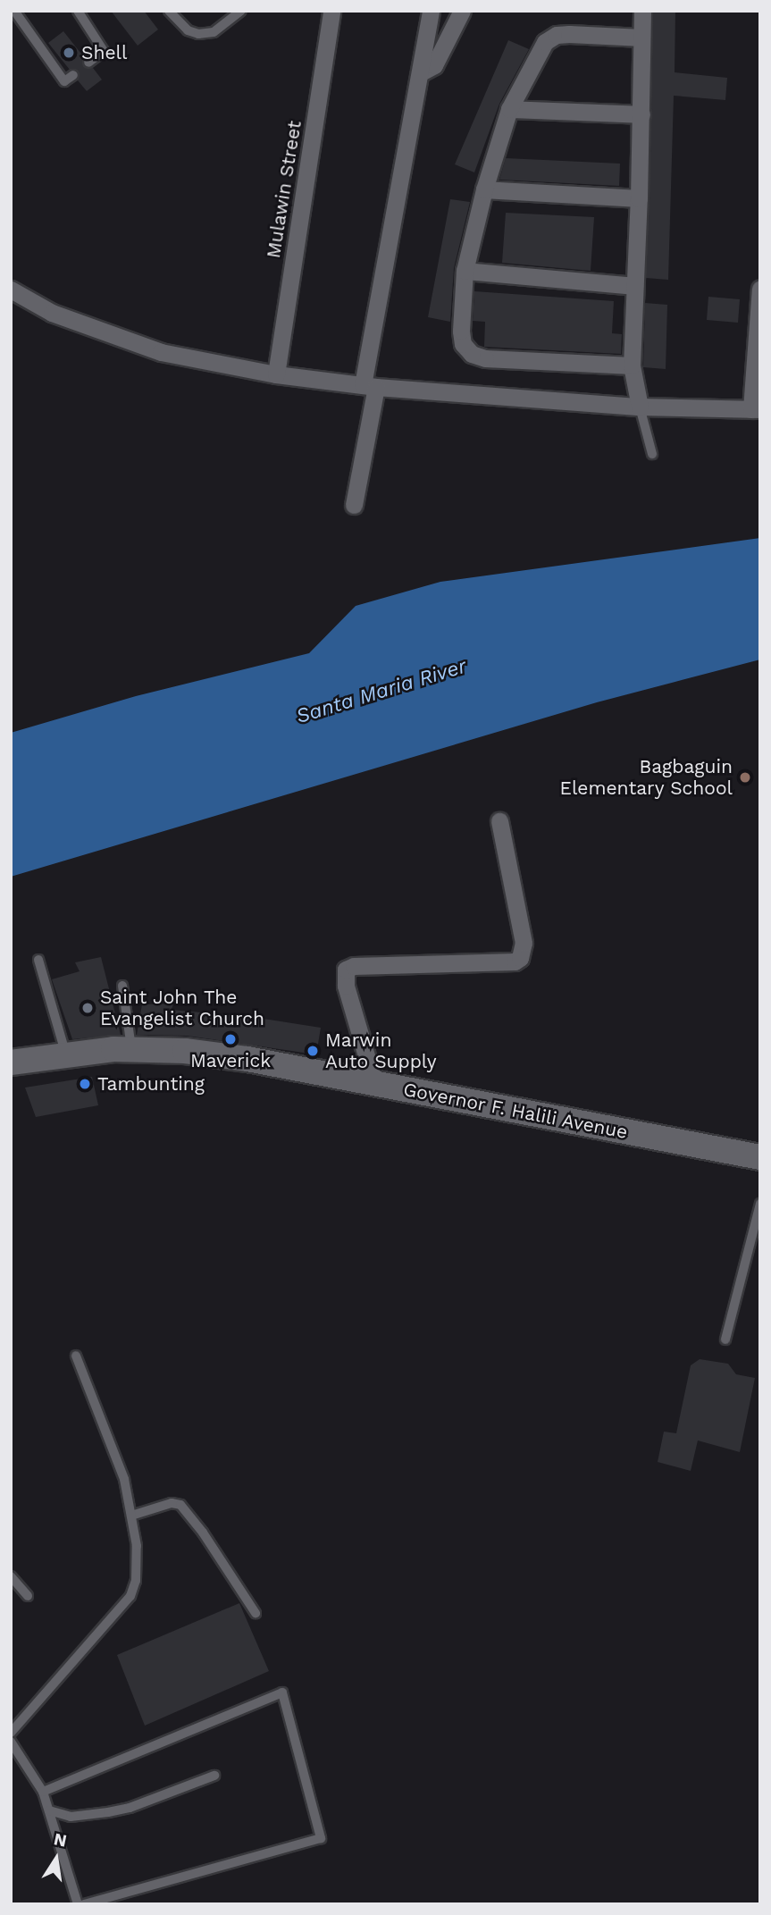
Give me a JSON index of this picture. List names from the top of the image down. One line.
{"streets":{"main road":["Governor F. Halili Avenue"],"street":["Mulawin Street"]},"water":["Santa Maria River"],"places":["Shell","Bagbaguin Elementary School","Saint John The Evangelist Church","Maverick","Marwin Auto Supply","Tambunting"],"north":"top"}
